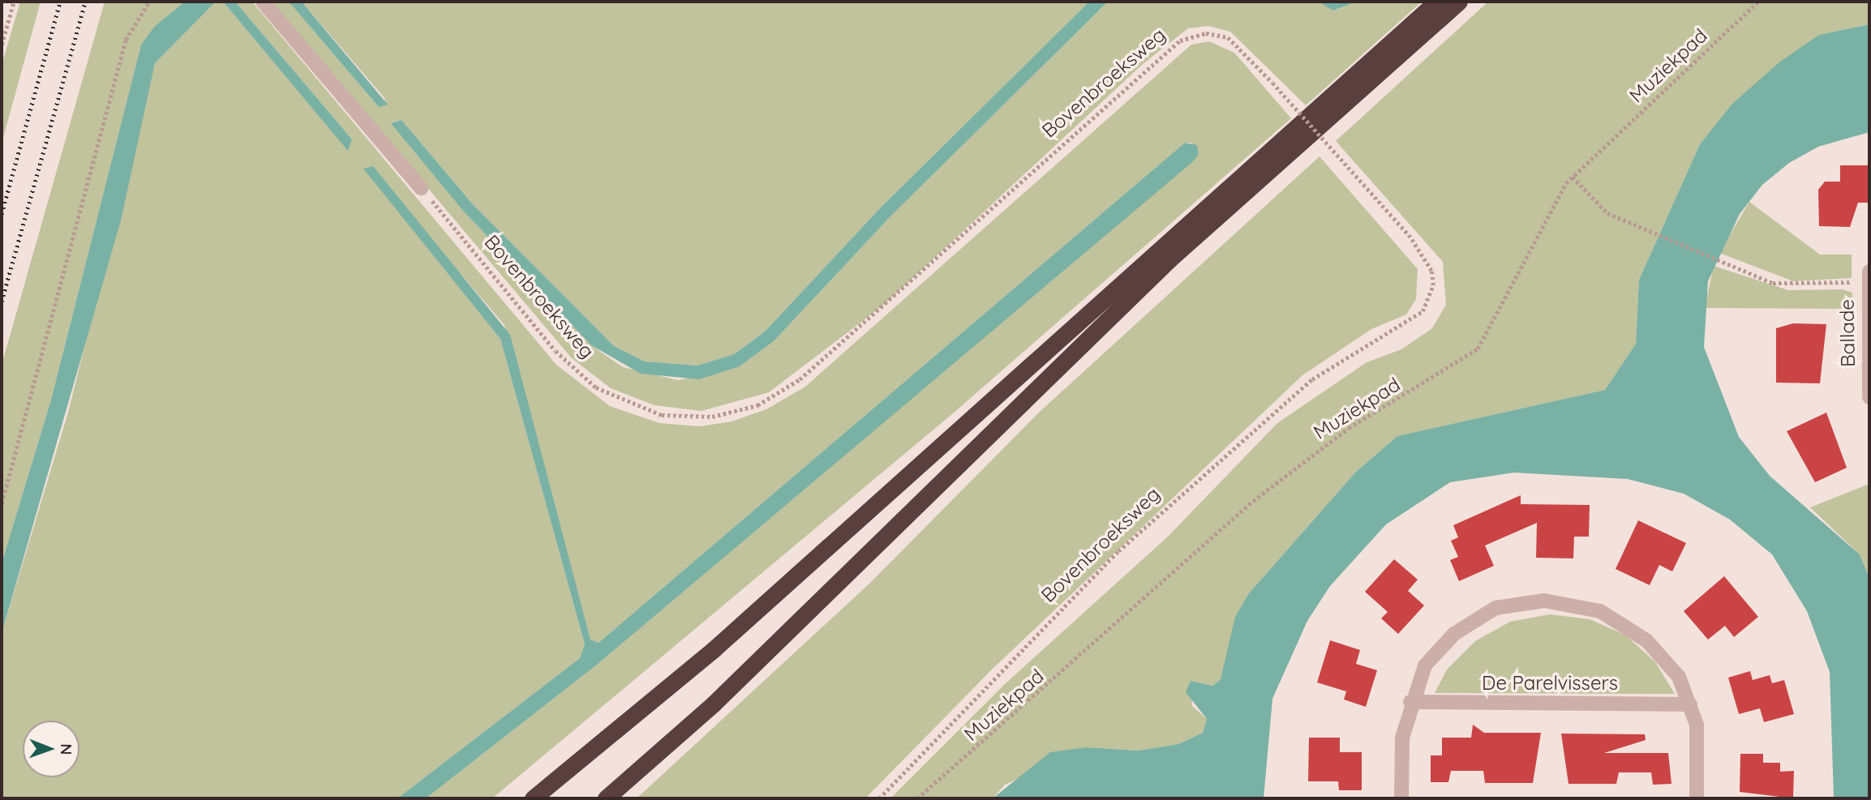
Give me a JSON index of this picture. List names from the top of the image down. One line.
{"streets":{"street":["Ballade","De Parelvissers"],"path":["Muziekpad","Bovenbroeksweg"]},"north":"right"}
